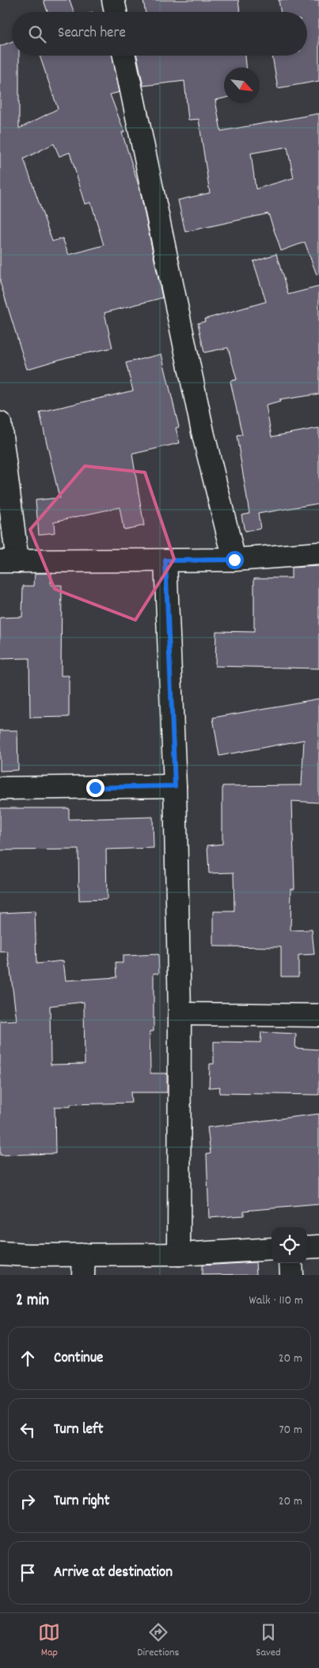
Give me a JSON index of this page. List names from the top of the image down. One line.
{"north":"bottom right","page":{"search":"Search here","heading":["2 min","Walk · 110 m"],"list":[["Continue","20 m"],["Turn left","70 m"],["Turn right","20 m"],"Arrive at destination"],"nav":["Map","Directions","Saved"]}}
